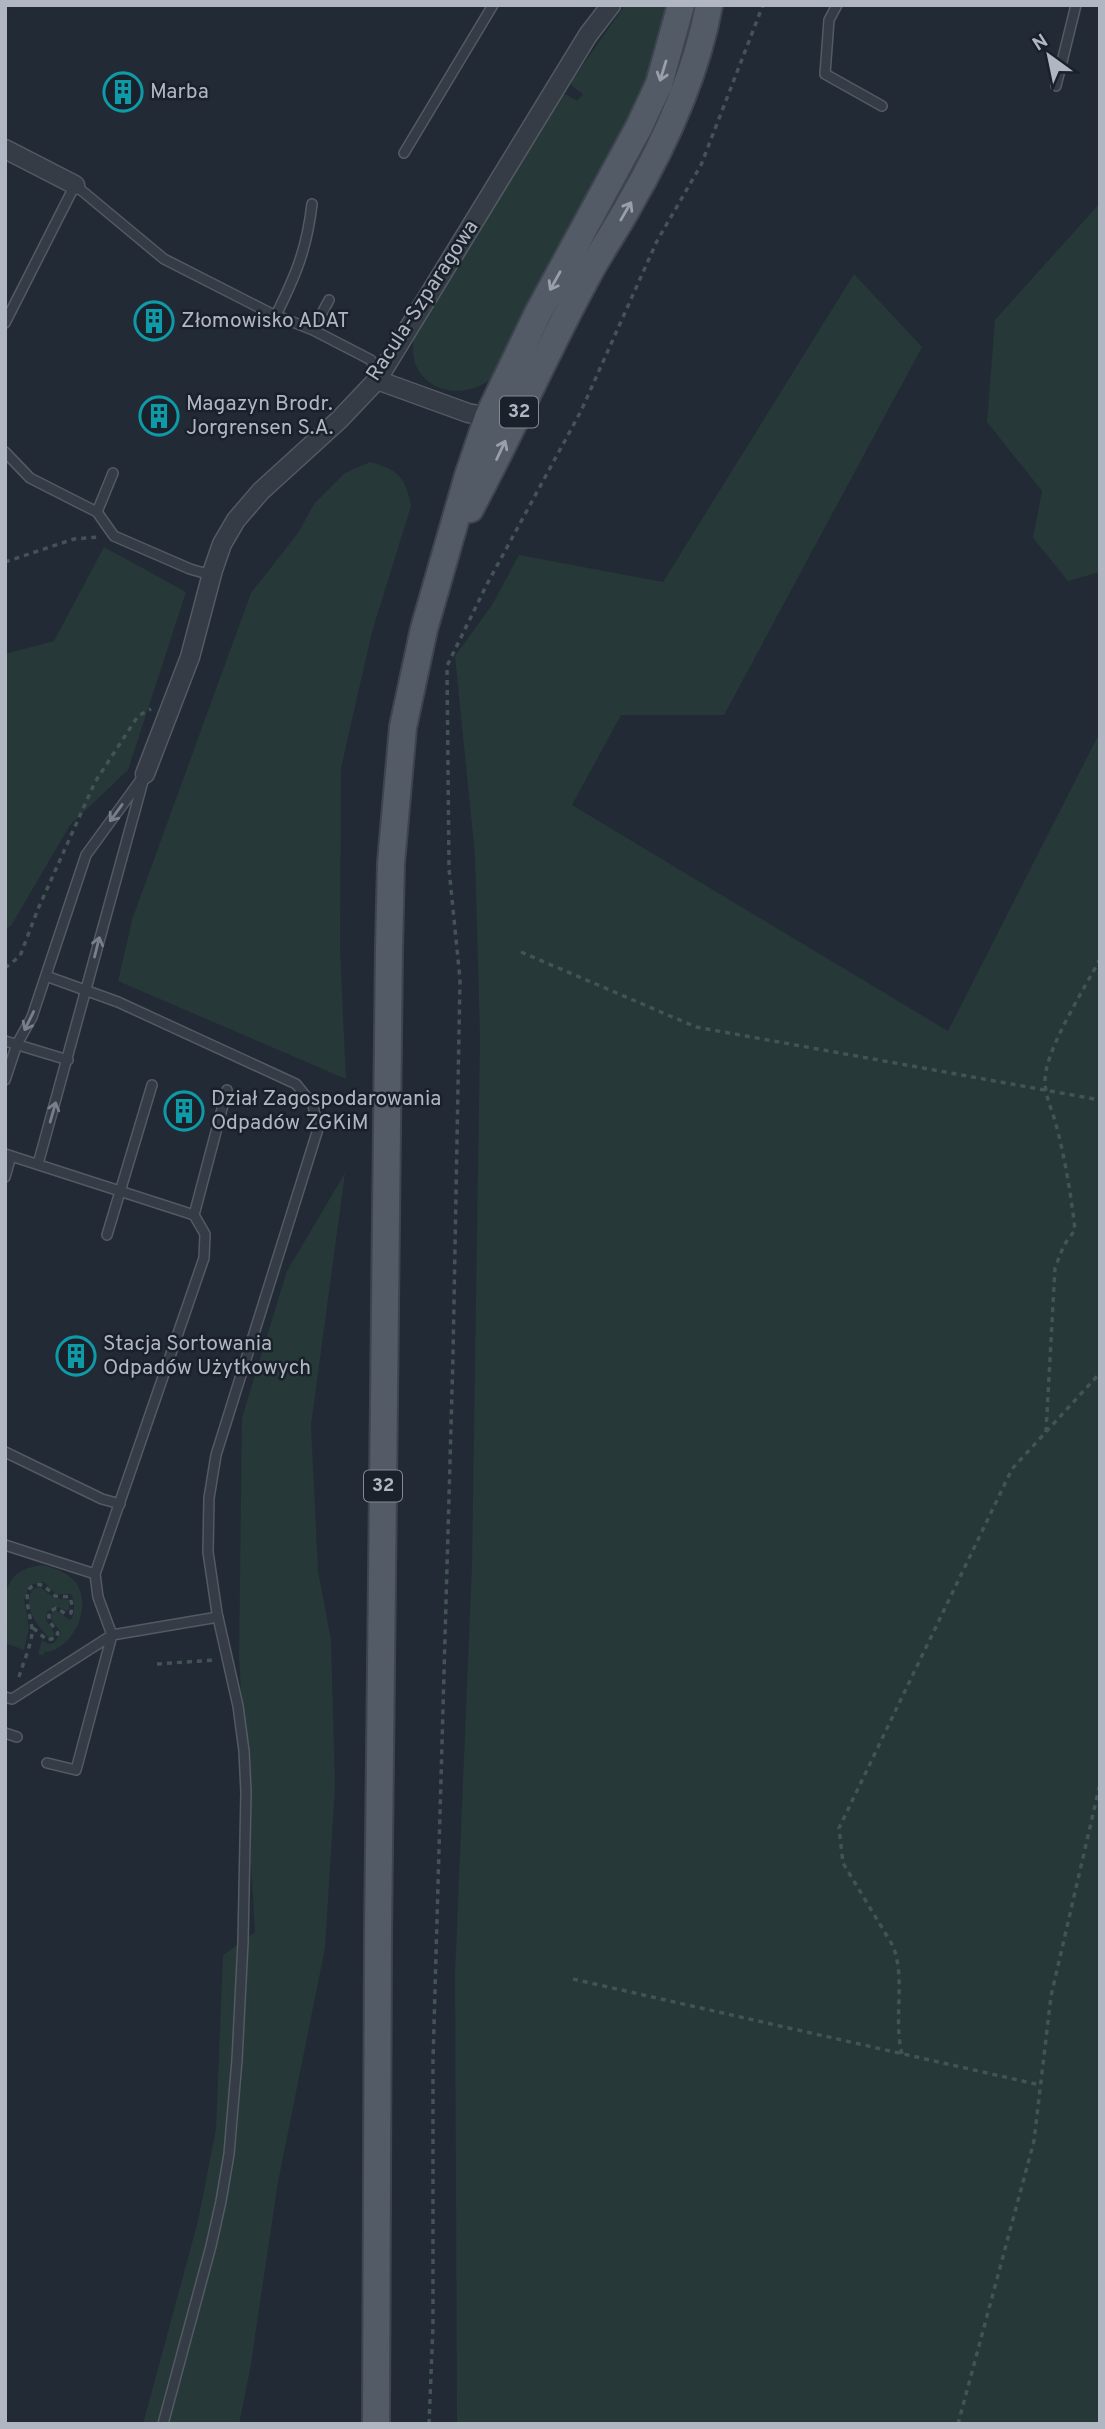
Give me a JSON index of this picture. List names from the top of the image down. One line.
{"streets":{"main road":["32"],"street":["Racula-Szparagowa"]},"places":{"building":["Marba","Złomowisko ADAT","Magazyn Brodr. Jorgrensen S.A.","Dział Zagospodarowania Odpadów ZGKiM","Stacja Sortowania Odpadów Użytkowych"]},"north":"top left"}
